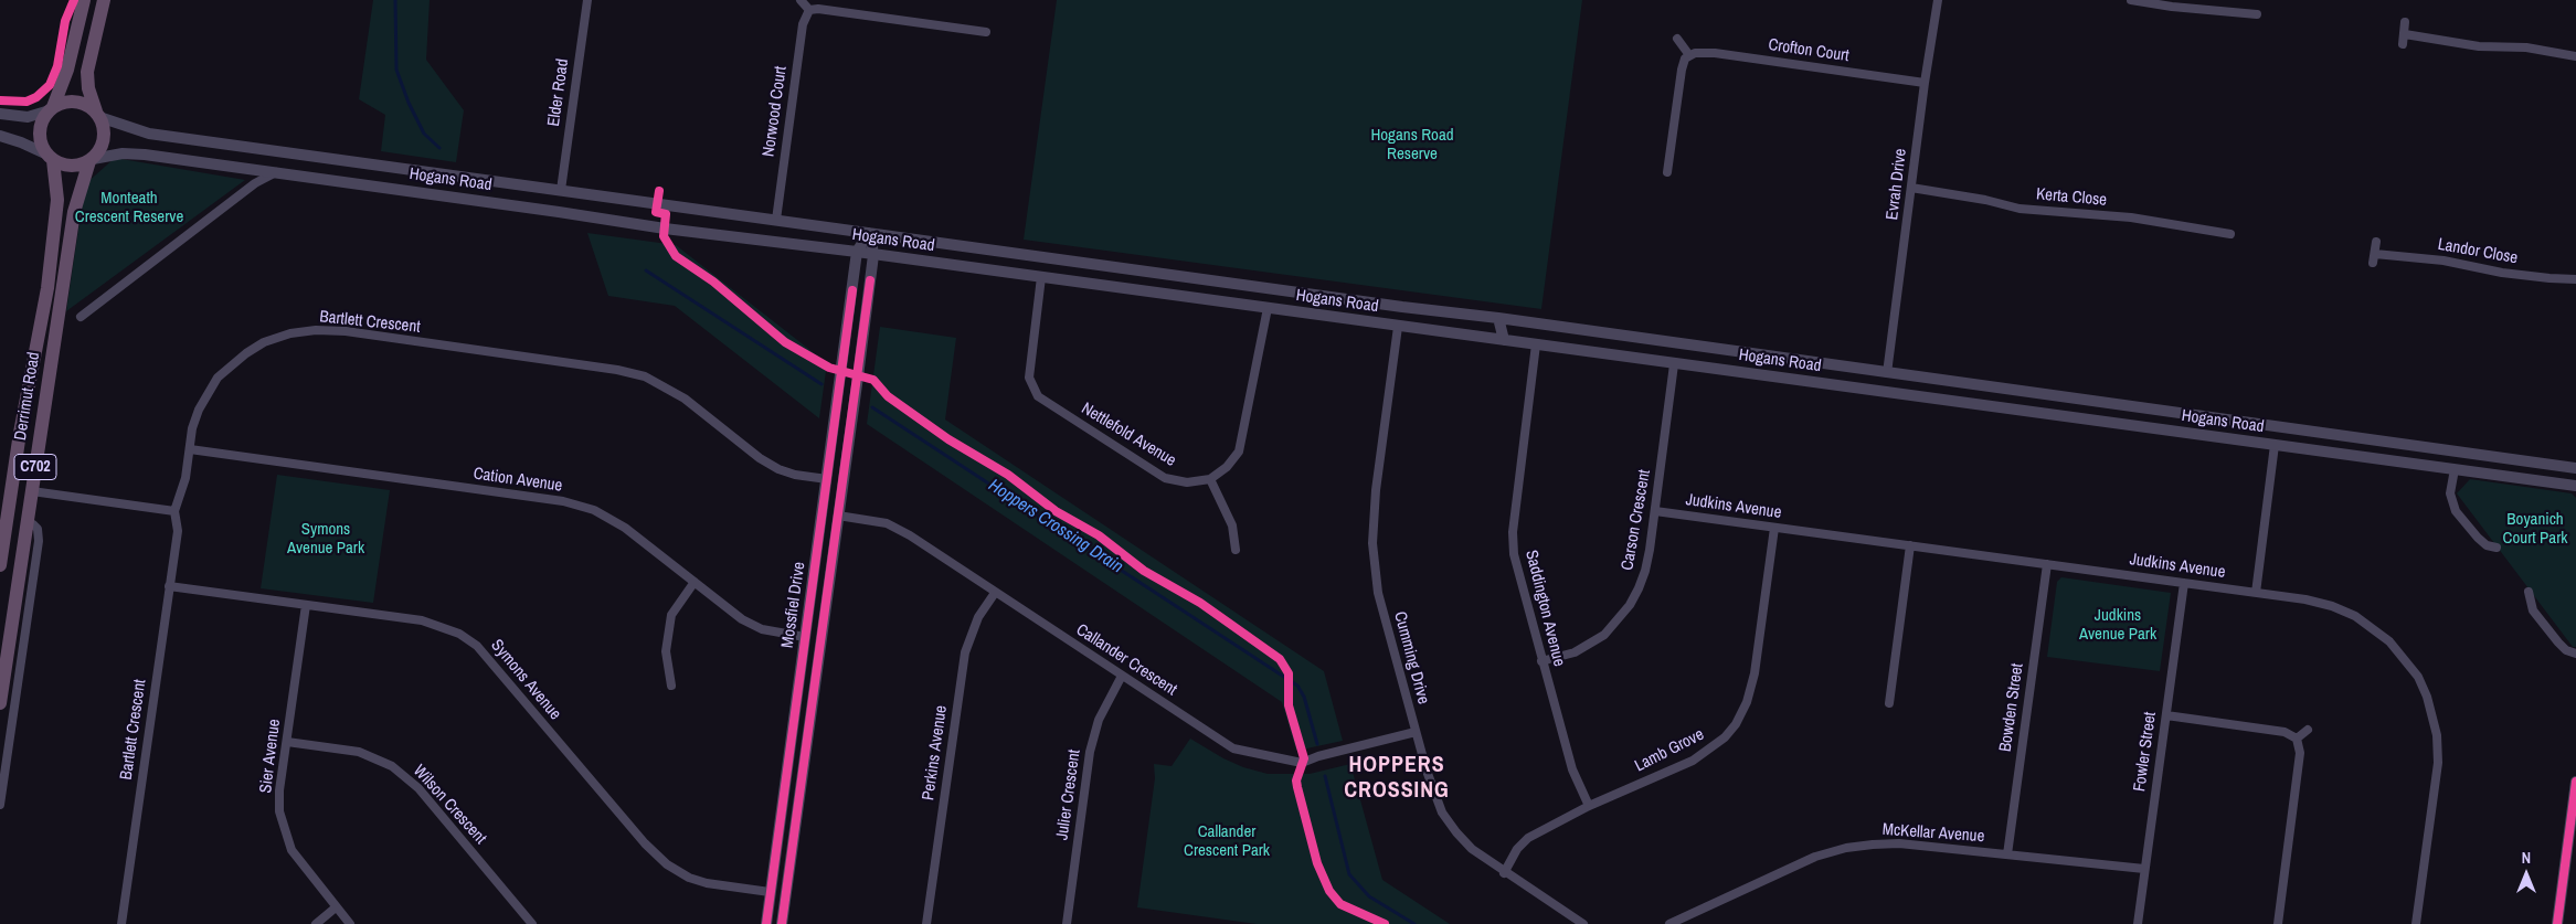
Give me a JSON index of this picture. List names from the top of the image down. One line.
{"streets":{"highway":["Derrimut Road","C702"],"street":["Crofton Court","Elder Road","Norwood Court","Hogans Road","Evrah Drive","Kerta Close","Landor Close","Bartlett Crescent","Nettlefold Avenue","Cation Avenue","Judkins Avenue","Carson Crescent","Mossfiel Drive","Saddington Avenue","Cumming Drive","Callander Crescent","Symons Avenue","Bowden Street","Lamb Grove","Fowler Street","Perkins Avenue","Sier Avenue","Julier Crescent","Wilson Crescent","McKellar Avenue"]},"crossings":[["Crofton Court","Evrah Drive"],["Elder Road","Hogans Road"],["Norwood Court","Hogans Road"],["Hogans Road","Evrah Drive"],["Hogans Road","Derrimut Road"],["Hogans Road","Nettlefold Avenue"],["Hogans Road","C702"],["Hogans Road","Carson Crescent"],["Hogans Road","Mossfiel Drive"],["Hogans Road","Saddington Avenue"],["Hogans Road","Cumming Drive"],["Evrah Drive","Kerta Close"],["Bartlett Crescent","Cation Avenue"],["Bartlett Crescent","Mossfiel Drive"],["Bartlett Crescent","Symons Avenue"],["Derrimut Road","C702"],["Cation Avenue","Mossfiel Drive"],["Judkins Avenue","Carson Crescent"],["Judkins Avenue","Bowden Street"],["Judkins Avenue","Lamb Grove"],["Judkins Avenue","Fowler Street"],["Carson Crescent","Saddington Avenue"],["Mossfiel Drive","Callander Crescent"],["Mossfiel Drive","Symons Avenue"],["Saddington Avenue","Lamb Grove"],["Cumming Drive","Callander Crescent"],["Cumming Drive","Lamb Grove"],["Callander Crescent","Perkins Avenue"],["Callander Crescent","Julier Crescent"],["Symons Avenue","Sier Avenue"],["Bowden Street","McKellar Avenue"],["Fowler Street","McKellar Avenue"],["Sier Avenue","Wilson Crescent"]],"districts":["HOPPERS CROSSING"],"water":["Hoppers Crossing Drain"],"parks":["Hogans Road Reserve","Monteath Crescent Reserve","Boyanich Court Park","Symons Avenue Park","Judkins Avenue Park","Callander Crescent Park"],"north":"top"}
